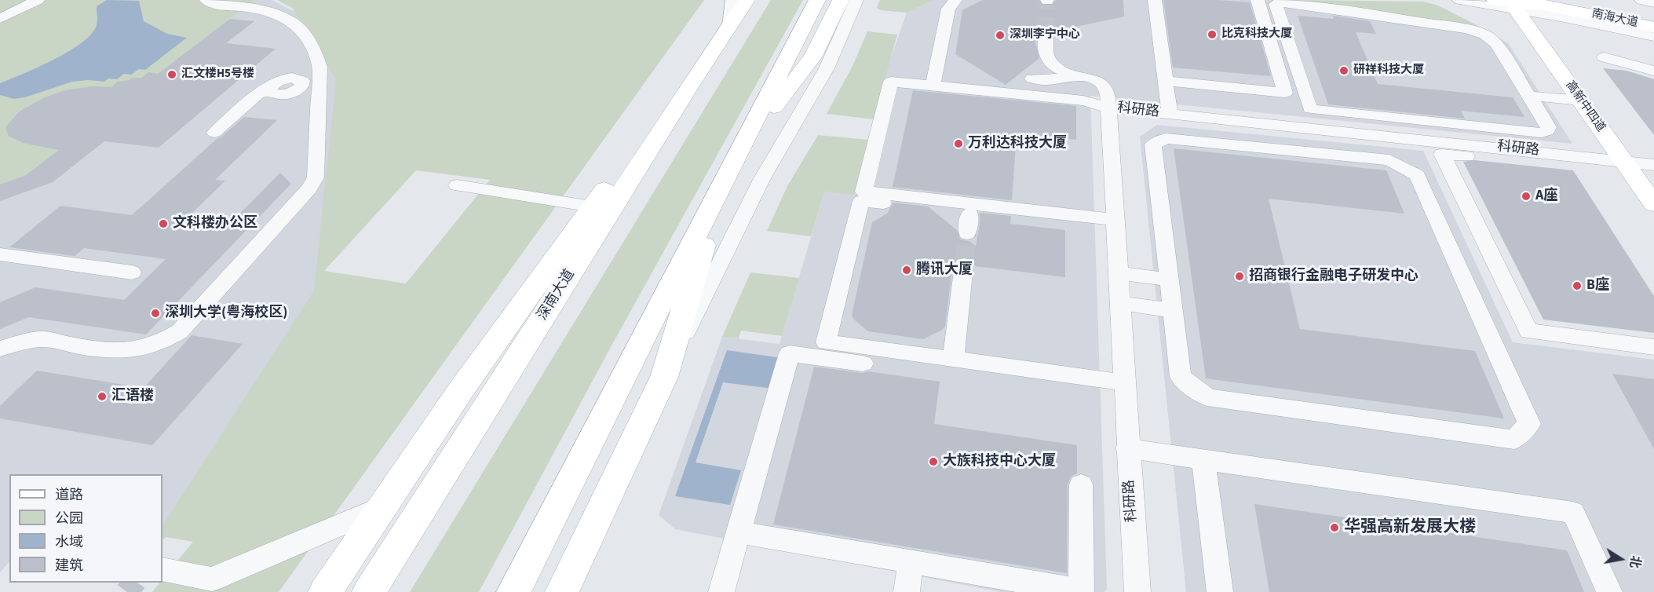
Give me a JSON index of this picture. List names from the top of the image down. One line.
{"streets":{"main road":["南海大道","高新中四道","深南大道"],"street":["科研路"]},"crossings":[["南海大道","高新中四道"],["高新中四道","科研路"]],"places":["比克科技大厦","深圳李宁中心","研祥科技大厦","汇文楼H5号楼","万利达科技大厦","A座","文科楼办公区","腾讯大厦","招商银行金融电子研发中心","B座","深圳大学(粤海校区)","汇语楼","大族科技中心大厦","华强高新发展大楼"],"legend":["道路","公园","水域","建筑"],"north":"right"}
